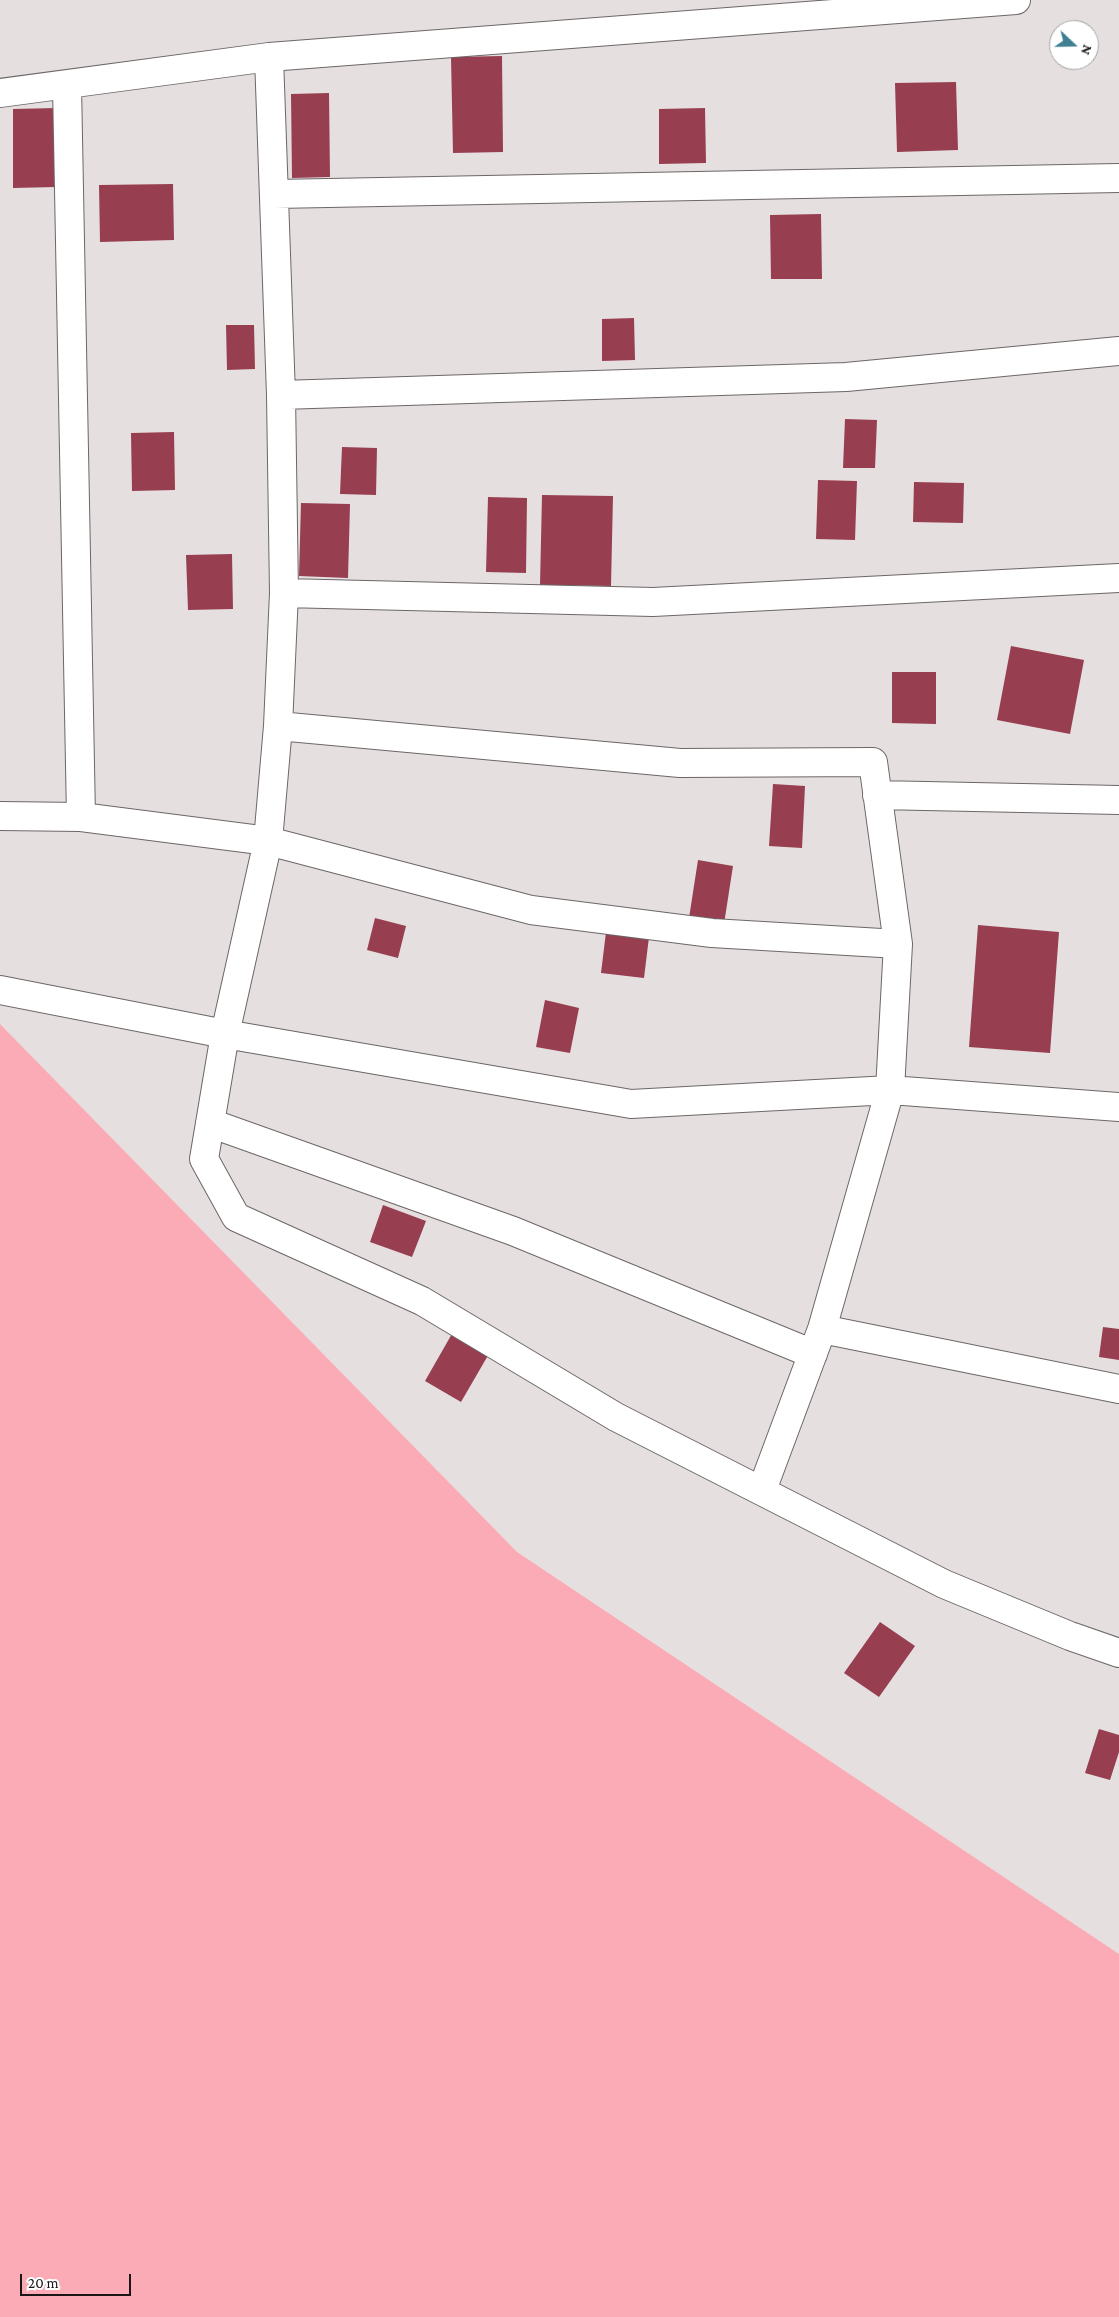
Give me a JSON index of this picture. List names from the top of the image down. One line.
{"scale_bar":"20 m","north":"right"}
